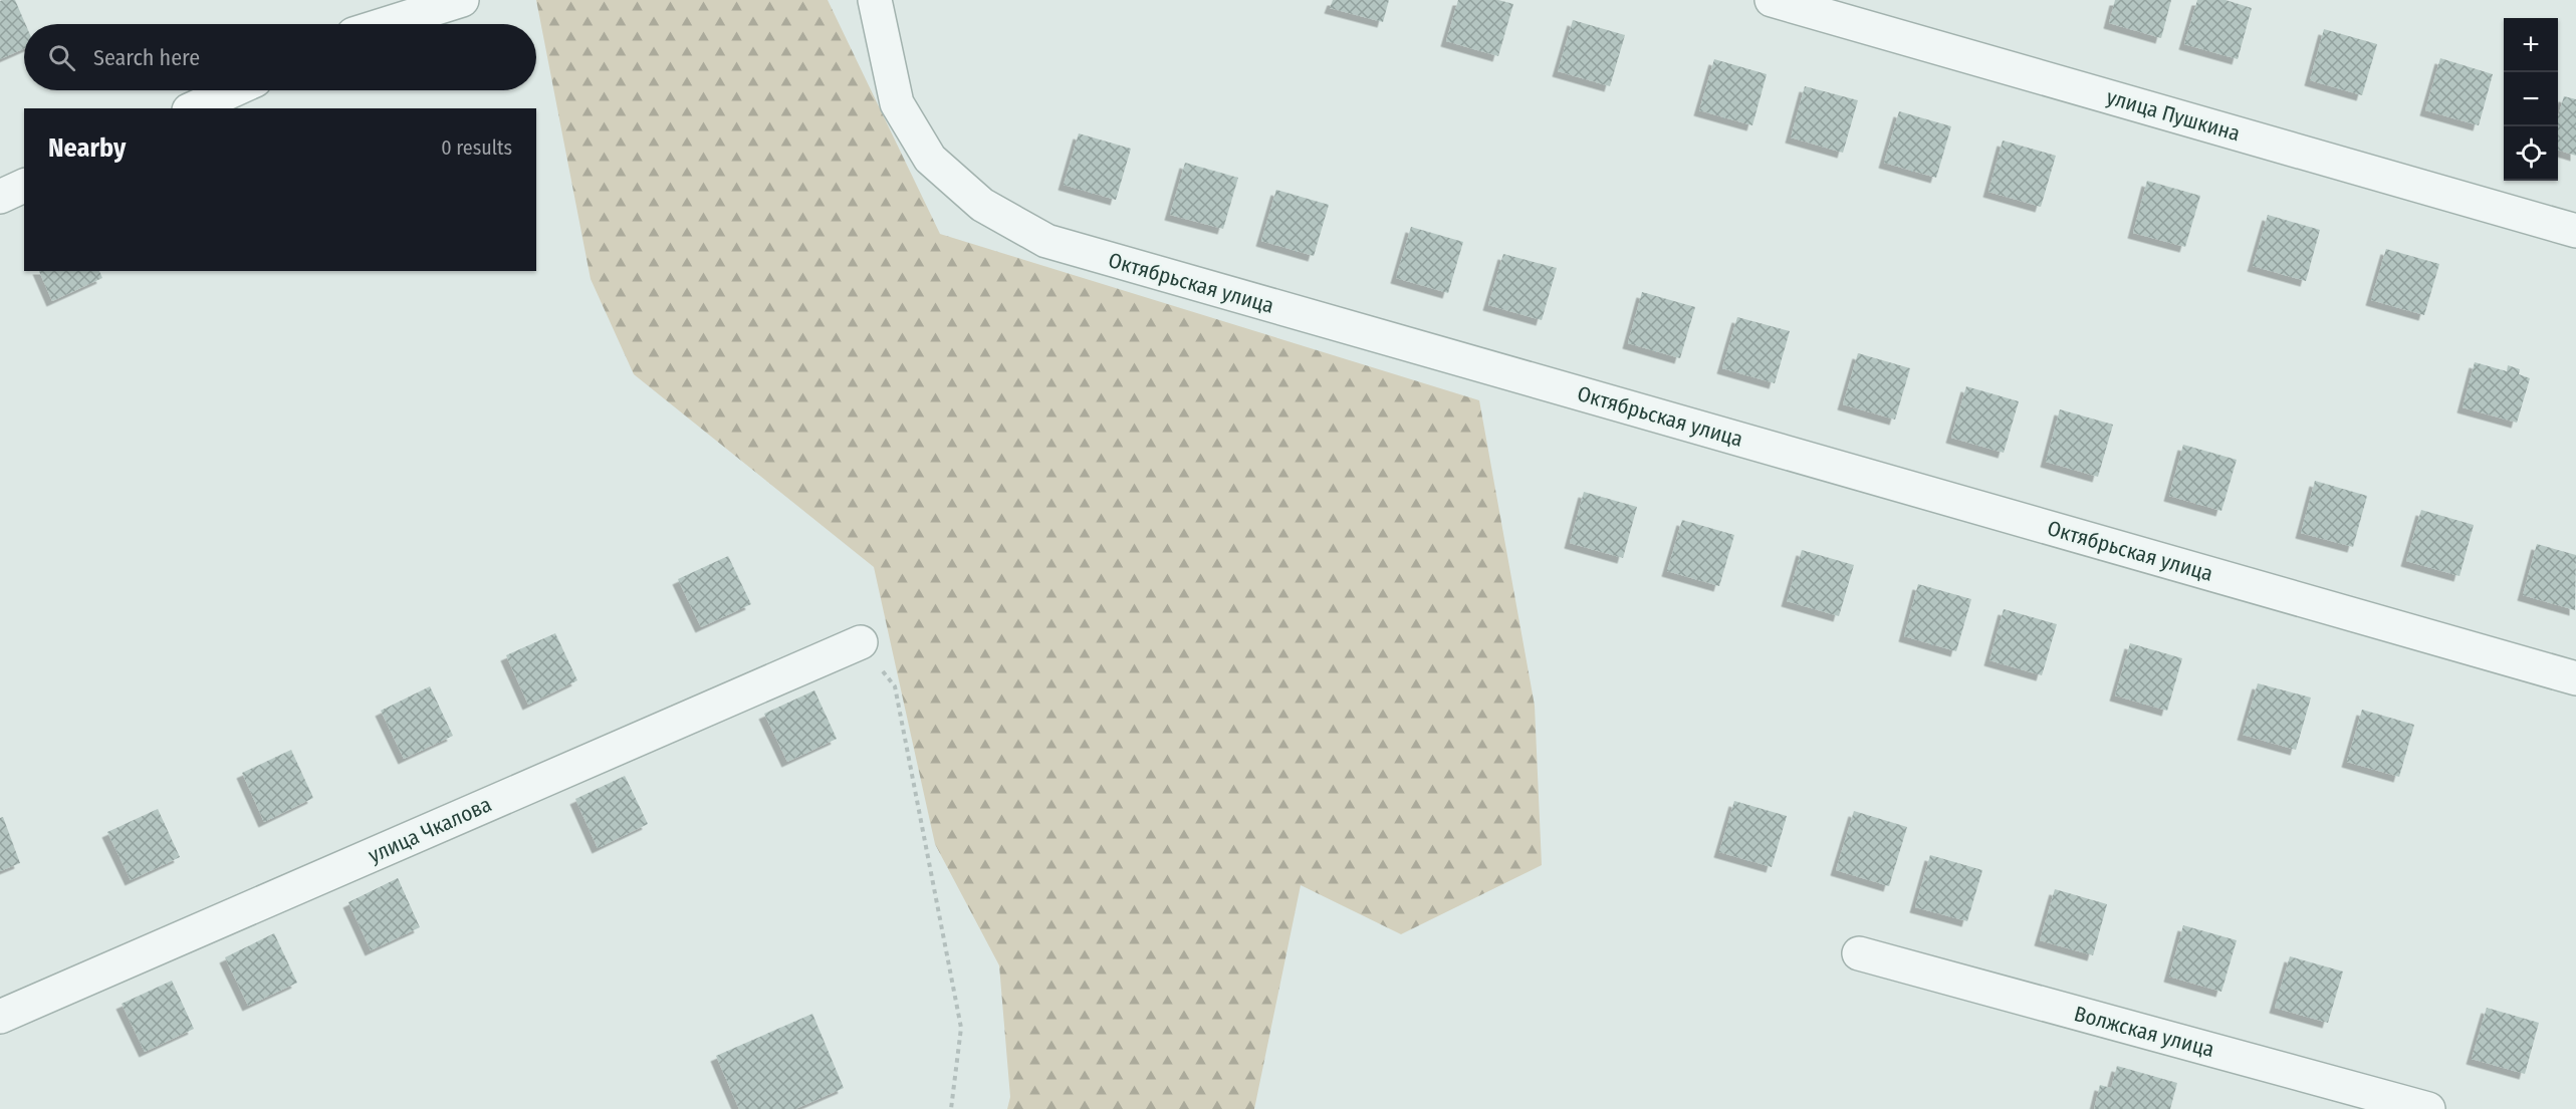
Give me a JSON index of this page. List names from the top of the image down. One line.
{"streets":{"street":["улица Пушкина","Октябрьская улица","улица Чкалова","Волжская улица"]},"page":{"map_buttons":["+","−"],"search":"Search here","heading":["Nearby","0 results"]}}
